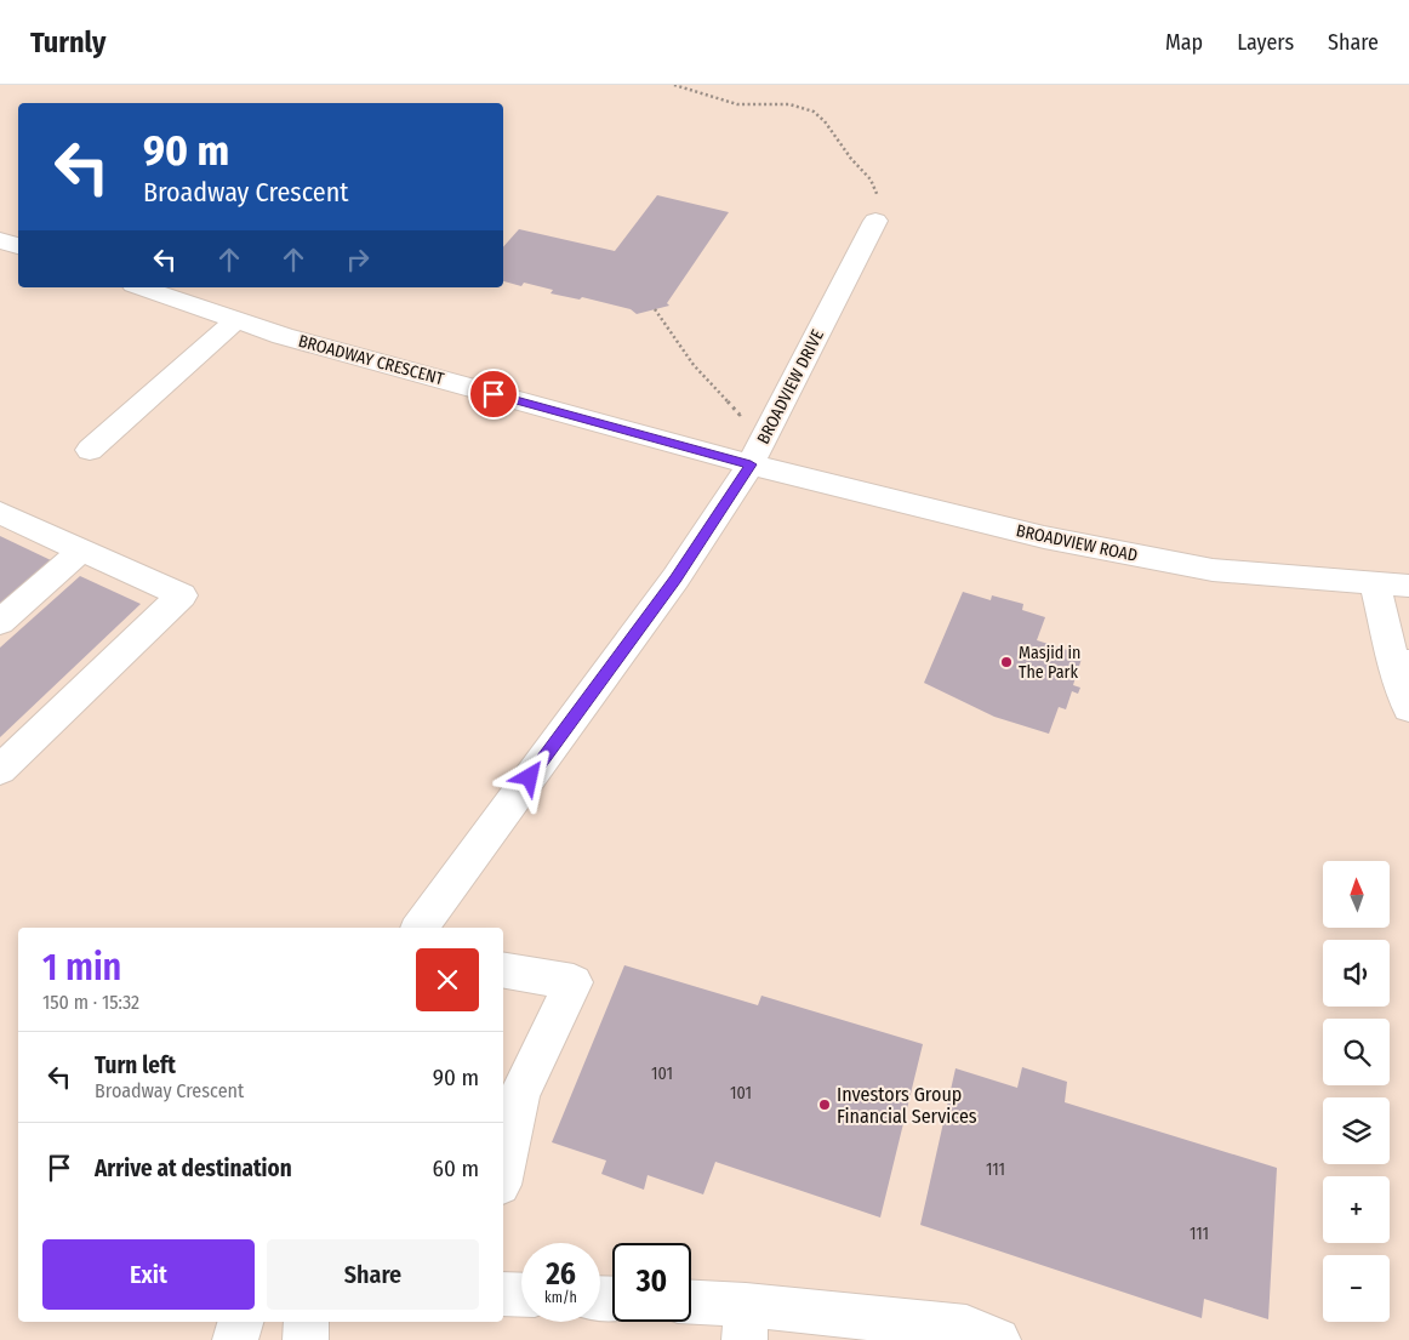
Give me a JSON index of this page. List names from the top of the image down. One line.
{"streets":{"street":["BROADWAY CRESCENT","BROADVIEW DRIVE","BROADVIEW ROAD"]},"crossings":[["BROADWAY CRESCENT","BROADVIEW DRIVE"],["BROADWAY CRESCENT","BROADVIEW ROAD"],["BROADVIEW DRIVE","BROADVIEW ROAD"]],"places":["Masjid in The Park","Investors Group Financial Services"],"house_numbers":["101","101","111","111"],"north":"top","page":{"header":"Turnly","nav":["Map","Layers","Share"],"turn":["90 m","Broadway Crescent"],"map_buttons":["+","−"],"heading":["1 min","150 m · 15:32"],"list":[{"name":"Turn left","note":"Broadway Crescent","value":"90 m"},{"name":"Arrive at destination","value":"60 m"}],"buttons":["Exit","Share"],"speed":"26 km/h","limit":"30"}}
